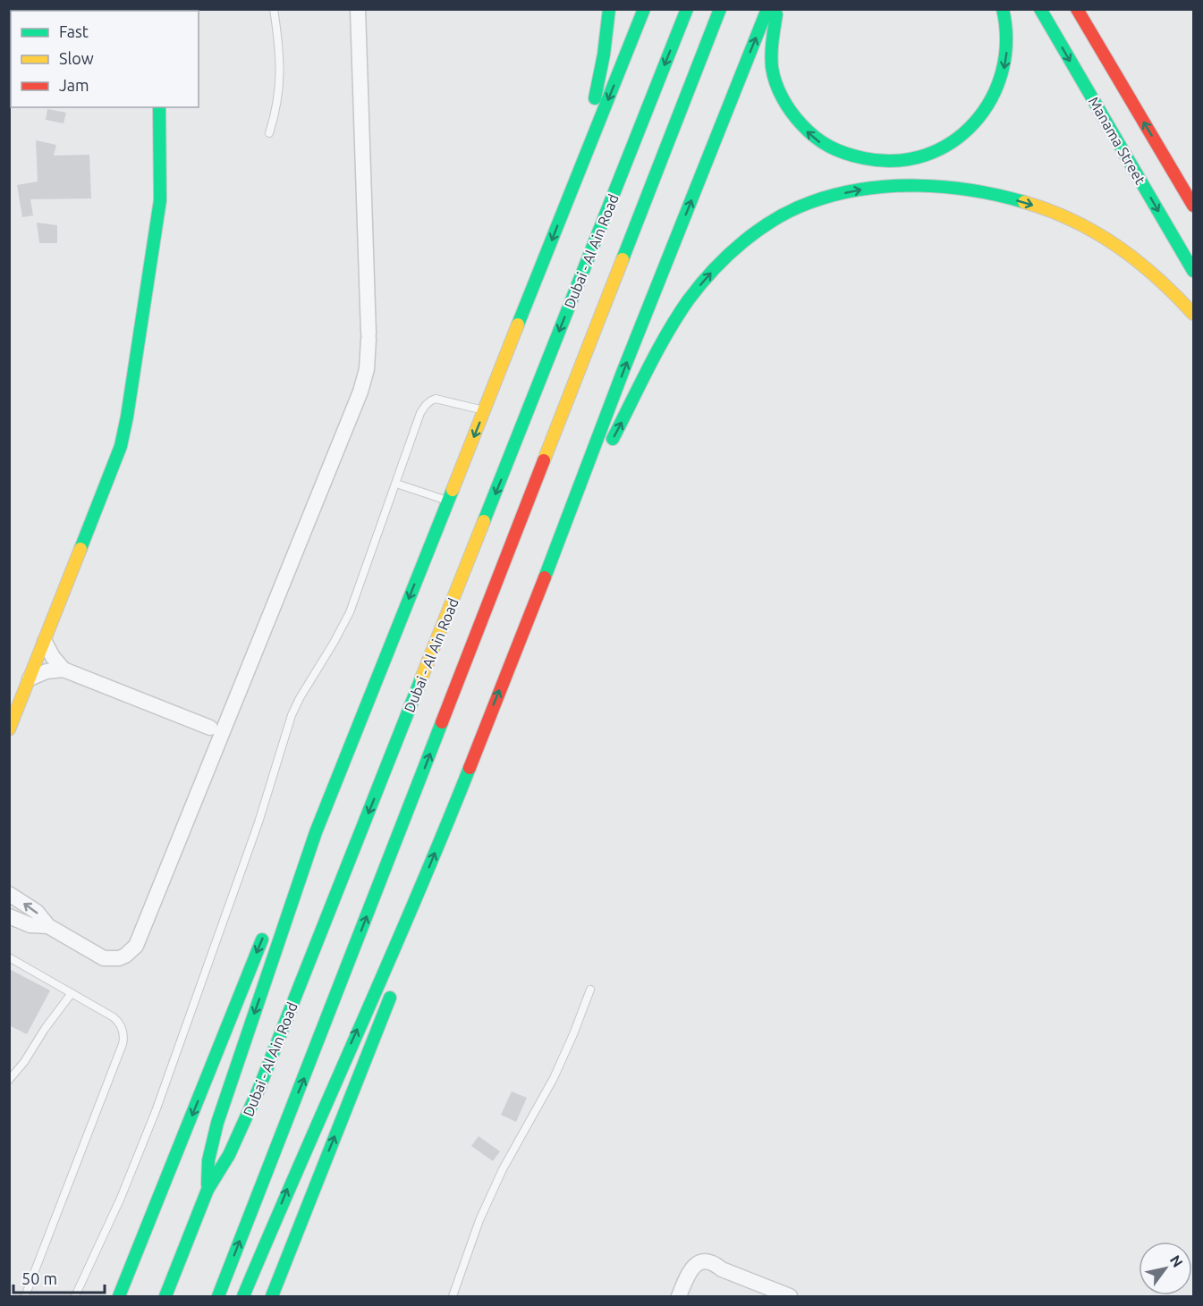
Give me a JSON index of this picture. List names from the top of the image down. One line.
{"streets":{"main road":["Manama Street","Dubai - Al Ain Road"]},"legend":["Fast","Slow","Jam"],"scale_bar":"50 m","north":"top right"}
